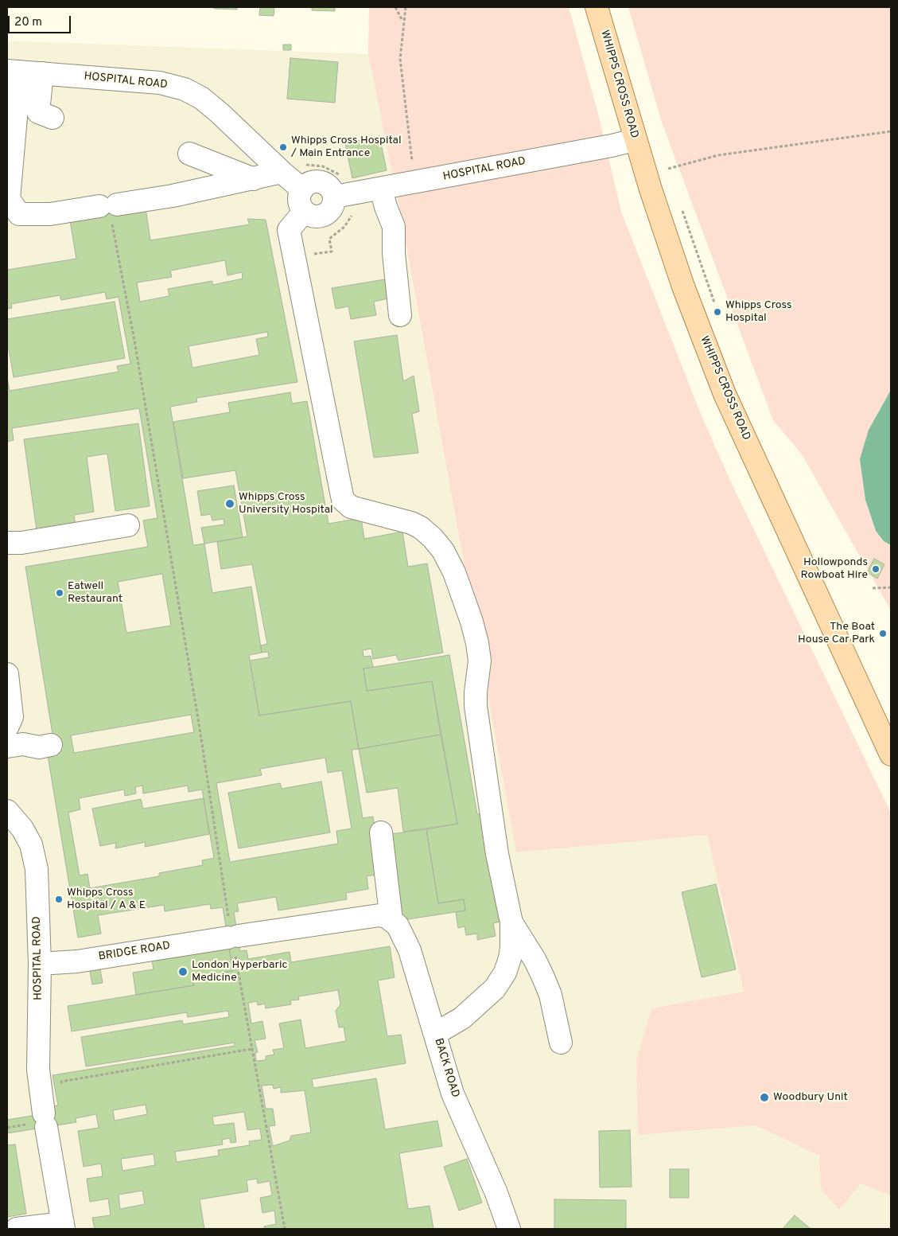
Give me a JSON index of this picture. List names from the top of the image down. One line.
{"streets":{"main road":["WHIPPS CROSS ROAD"],"lane":["HOSPITAL ROAD","BRIDGE ROAD","BACK ROAD"]},"crossings":[["HOSPITAL ROAD","WHIPPS CROSS ROAD"],["HOSPITAL ROAD","BRIDGE ROAD"],["BRIDGE ROAD","BACK ROAD"]],"places":["Whipps Cross Hospital / Main Entrance","Whipps Cross Hospital","Whipps Cross University Hospital","Hollowponds Rowboat Hire","Eatwell Restaurant","The Boat House Car Park","Whipps Cross Hospital / A & E","London Hyperbaric Medicine","Woodbury Unit"],"scale_bar":"20 m"}
